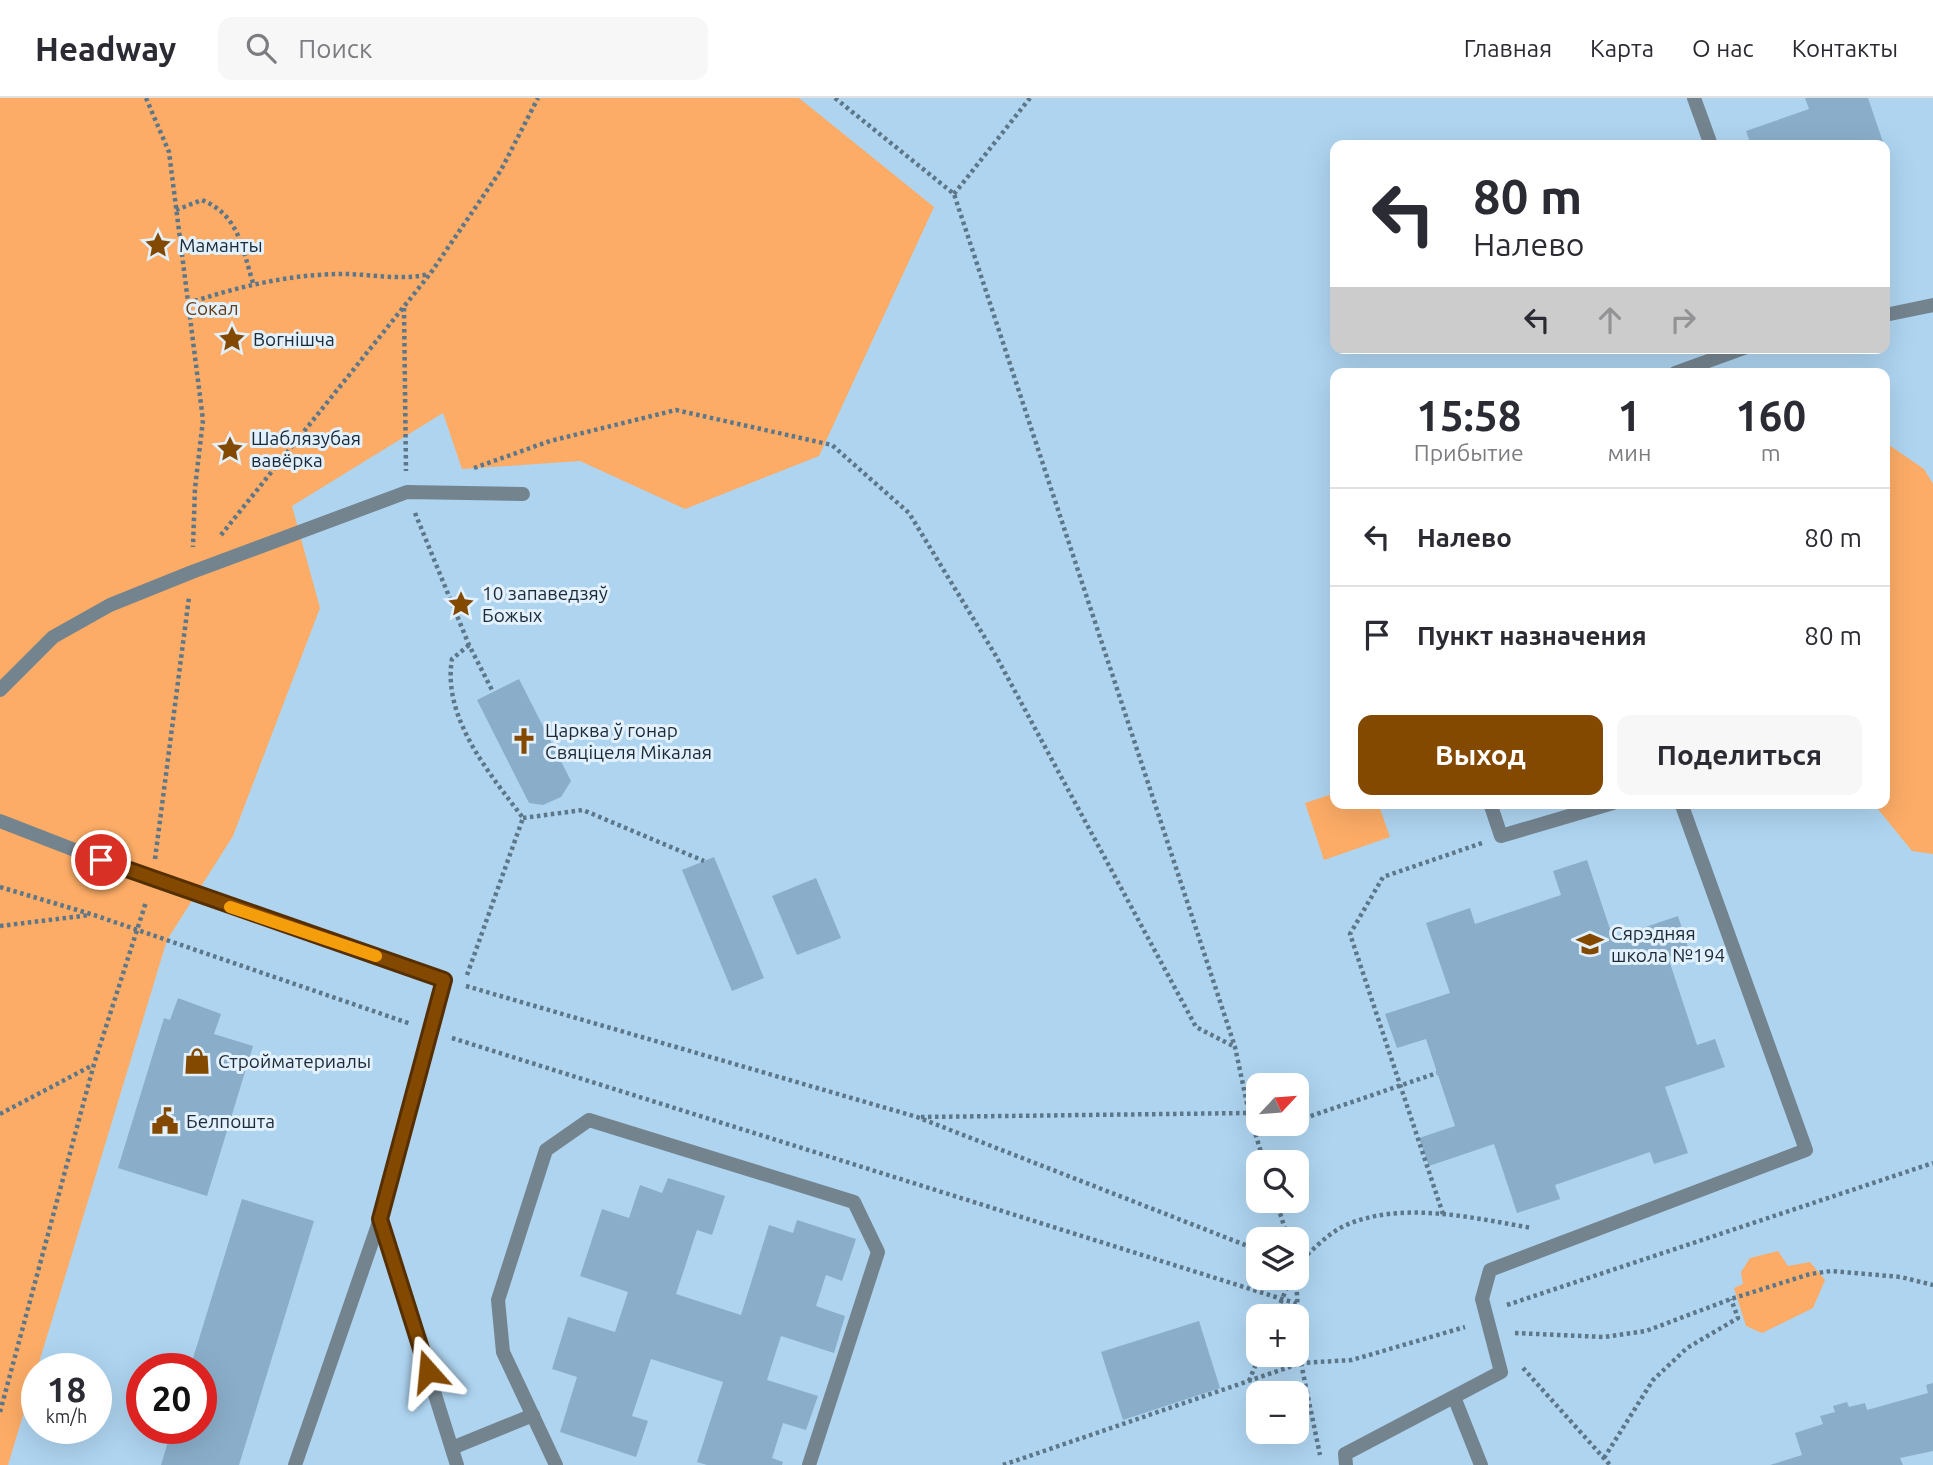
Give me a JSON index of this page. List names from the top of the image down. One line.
{"parks":["Сокал"],"places":{"place":["Маманты","Вогнішча","Шаблязубая вавёрка","10 запаведзяў Божых"],"church":["Царква ў гонар Свяціцеля Мікалая"],"school or university":["Сярэдняя школа №194"],"shop":["Стройматериалы"],"public building":["Белпошта"]},"north":"top right","page":{"header":"Headway","search":"Поиск","nav":["Главная","Карта","О нас","Контакты"],"turn":["80 m","Налево"],"eta":["15:58","Прибытие","1","мин","160","m"],"list":[{"name":"Налево","value":"80 m"},{"name":"Пункт назначения","value":"80 m"}],"buttons":["Выход","Поделиться"],"map_buttons":["+","−"],"speed":"18 km/h","limit":"20"}}
